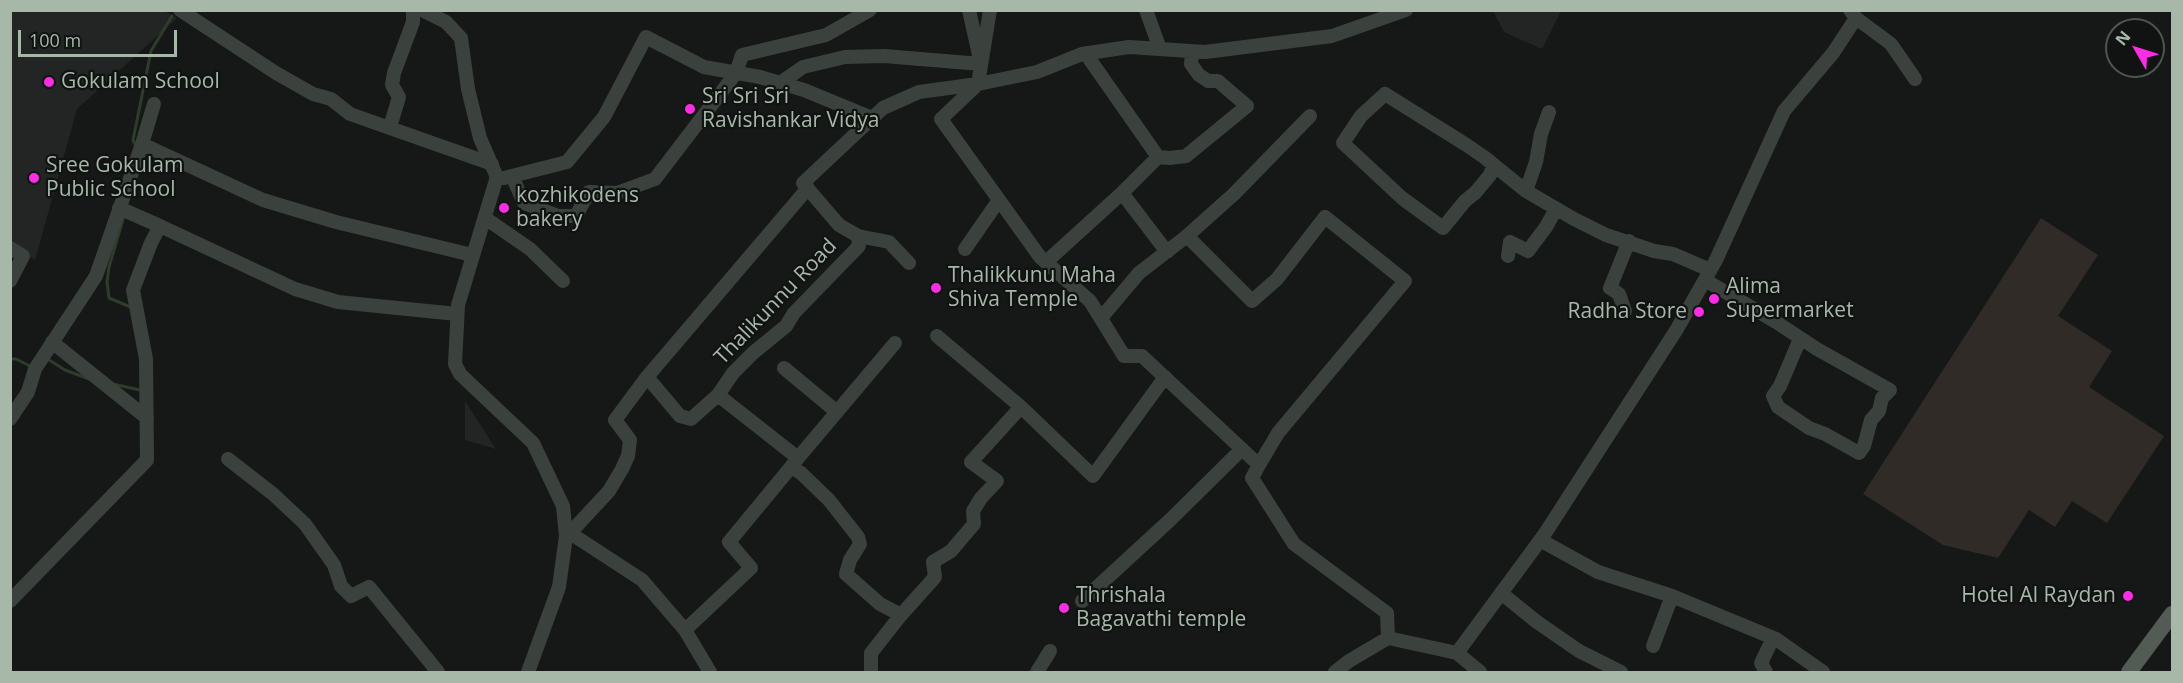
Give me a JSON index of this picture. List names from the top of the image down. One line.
{"streets":{"street":["Thalikunnu Road"]},"places":["Gokulam School","Sri Sri Sri Ravishankar Vidya","Sree Gokulam Public School","kozhikodens bakery","Thalikkunu Maha Shiva Temple","Alima Supermarket","Radha Store","Hotel Al Raydan","Thrishala Bagavathi temple"],"scale_bar":"100 m","north":"top left"}
